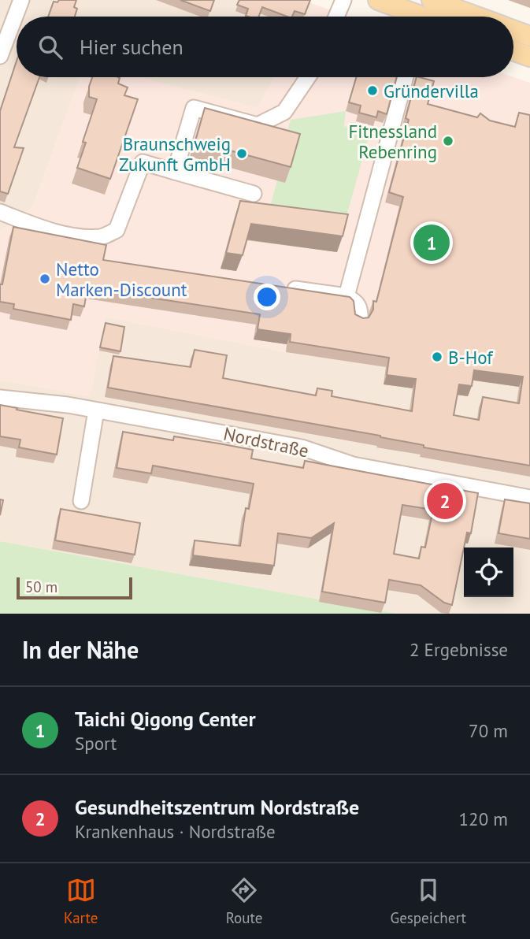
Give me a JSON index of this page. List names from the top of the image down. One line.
{"streets":{"street":["Nordstraße"]},"places":["Gründervilla","Fitnessland Rebenring","Braunschweig Zukunft GmbH","Netto Marken-Discount","B-Hof"],"scale_bar":"50 m","page":{"search":"Hier suchen","pins":["1","2"],"scale":"50 m","heading":["In der Nähe","2 Ergebnisse"],"list":[{"mark":"1","name":"Taichi Qigong Center","note":"Sport","value":"70 m"},{"mark":"2","name":"Gesundheitszentrum Nordstraße","note":"Krankenhaus · Nordstraße","value":"120 m"}],"nav":["Karte","Route","Gespeichert"]}}
